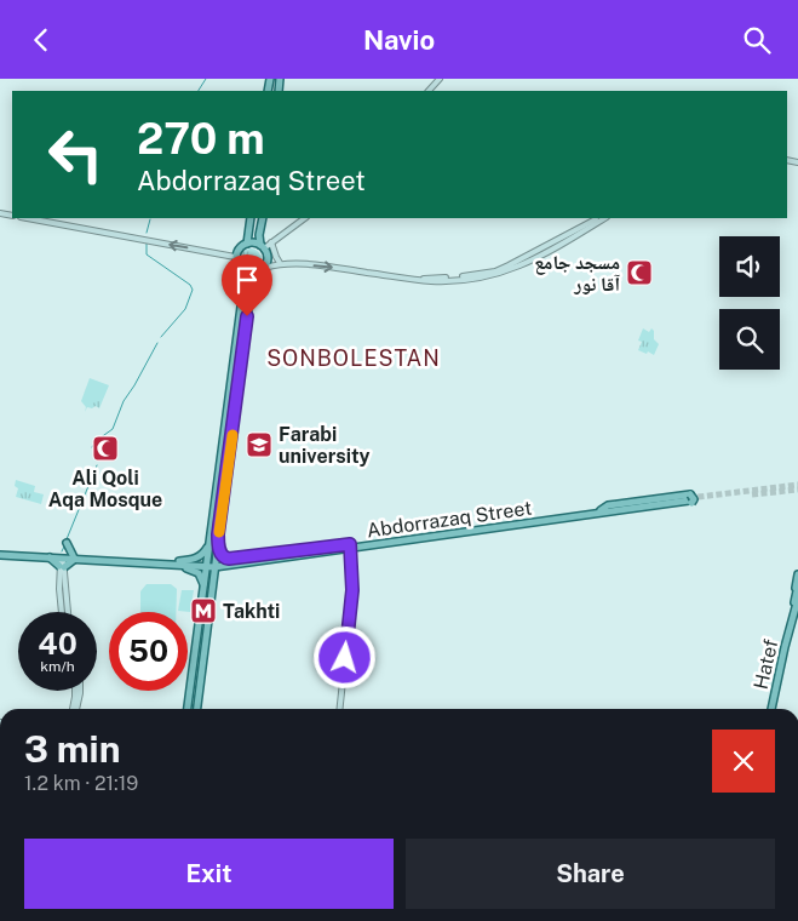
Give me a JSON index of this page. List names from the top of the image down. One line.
{"streets":{"main road":["Abdorrazaq Street","Hatef"]},"districts":["SONBOLESTAN"],"places":{"mosque":["مسجد جامع آقا نور","Ali Qoli Aqa Mosque"],"school or university":["Farabi university"],"metro station":["Takhti"]},"page":{"header":"Navio","turn":["270 m","Abdorrazaq Street"],"speed":"40 km/h","limit":"50","heading":["3 min","1.2 km · 21:19"],"buttons":["Exit","Share"]}}
